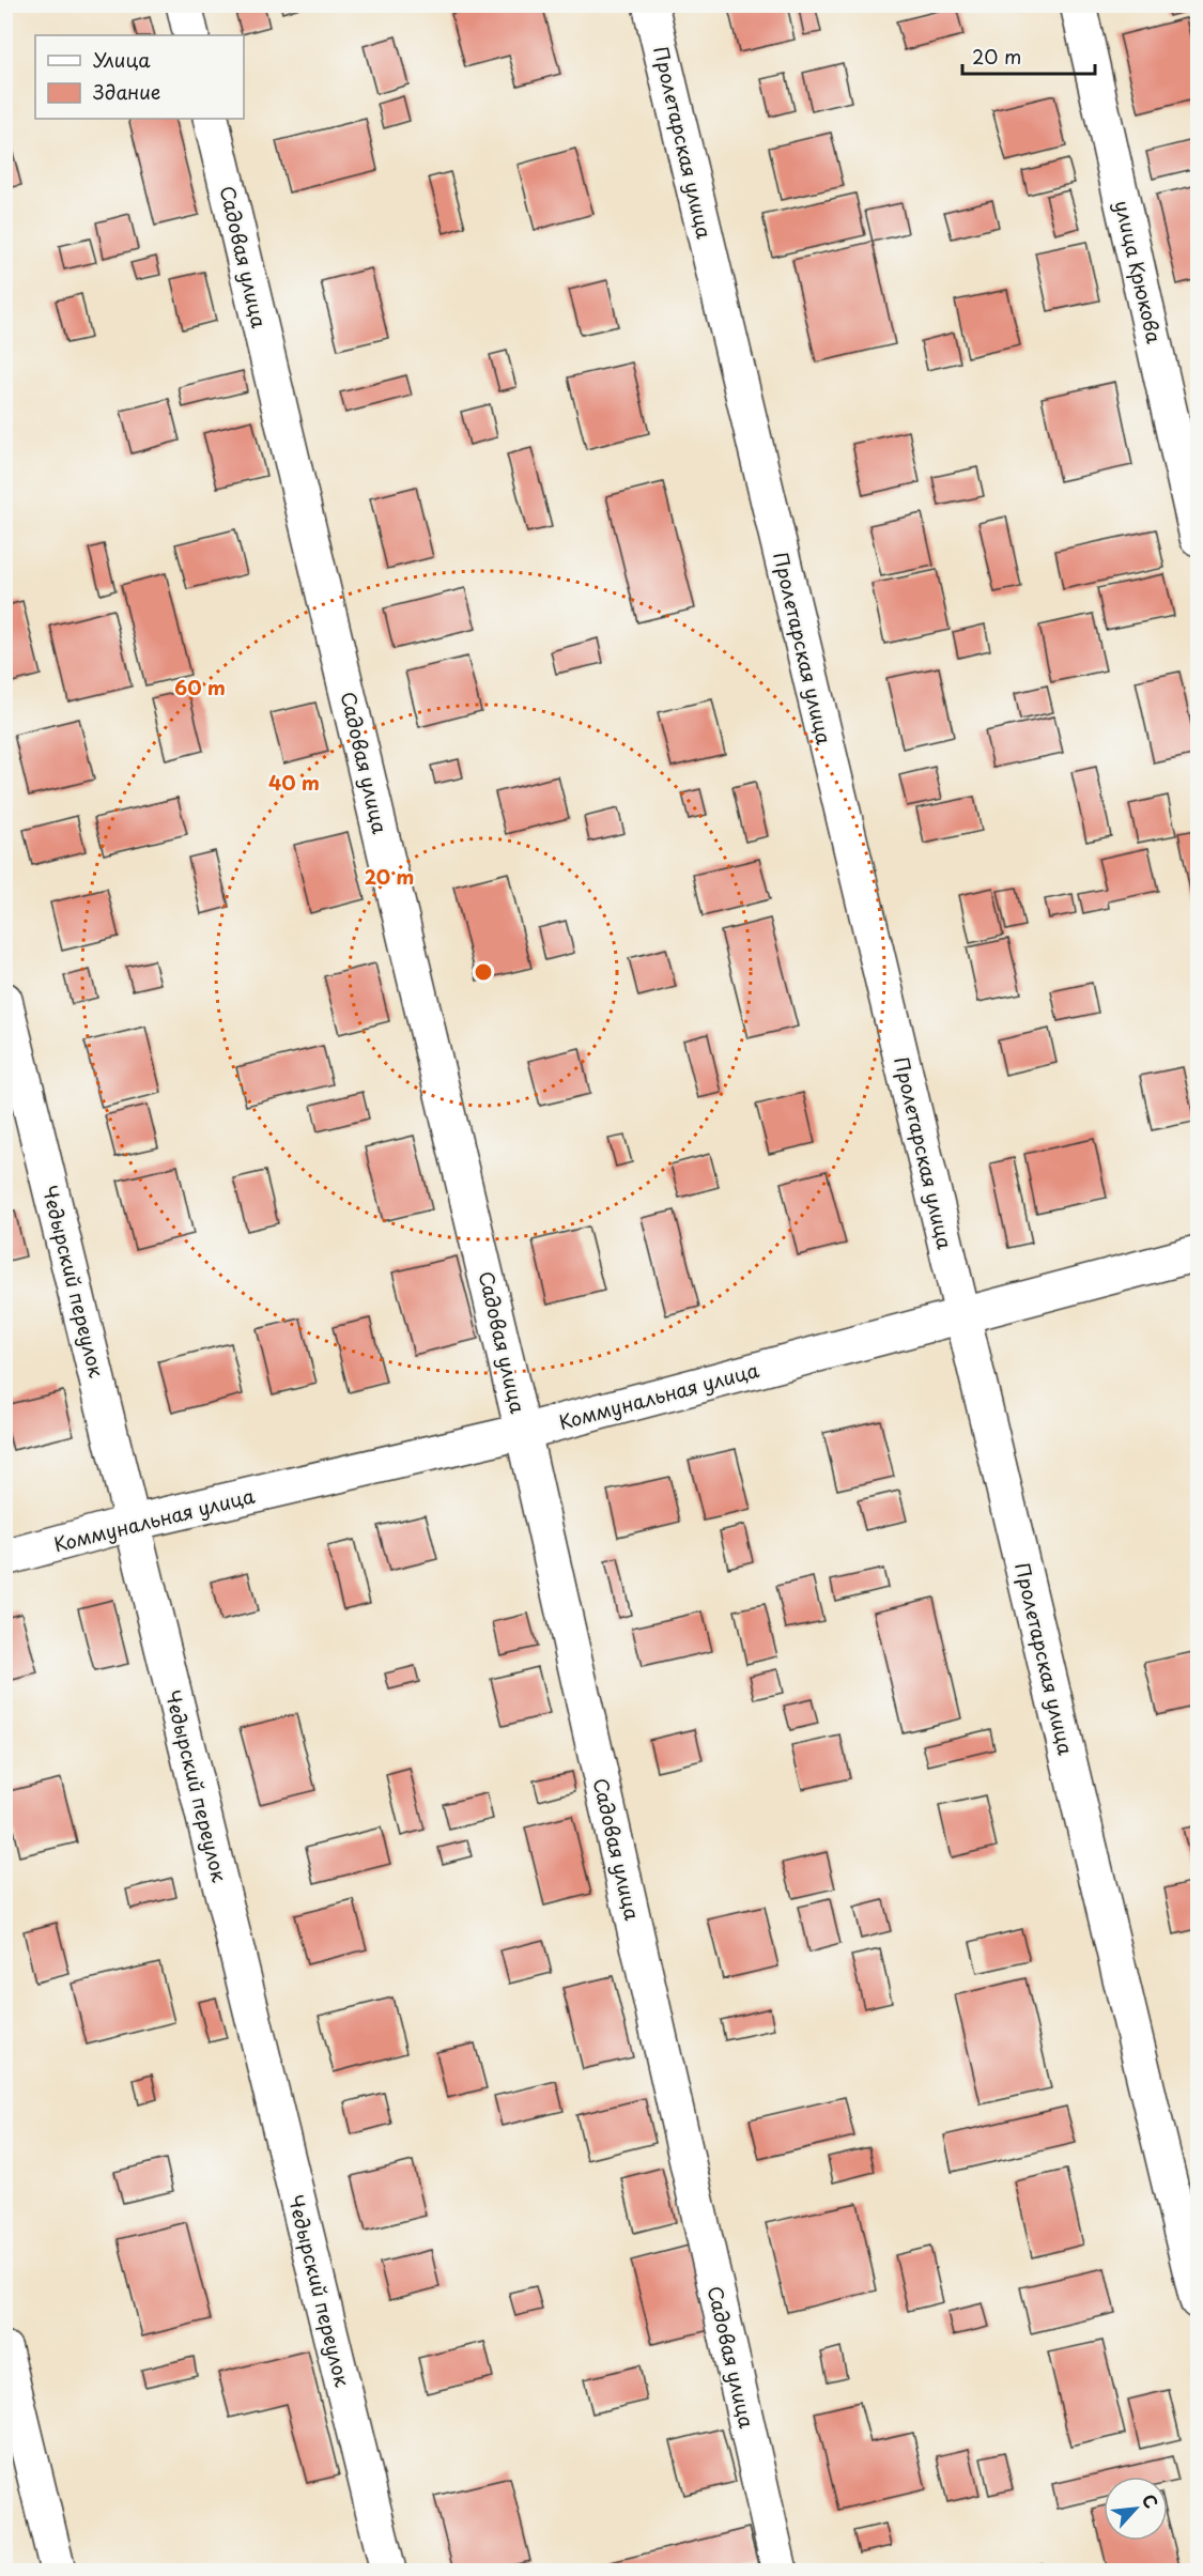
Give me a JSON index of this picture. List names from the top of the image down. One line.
{"streets":{"street":["Пролетарская улица","Садовая улица","улица Крюкова","Чедырский переулок","Коммунальная улица"]},"crossings":[["Пролетарская улица","Коммунальная улица"],["Садовая улица","Коммунальная улица"],["Чедырский переулок","Коммунальная улица"]],"legend":["Улица","Здание"],"scale_bar":"20 m","north":"top right","rings":["60 m","40 m","20 m"]}
